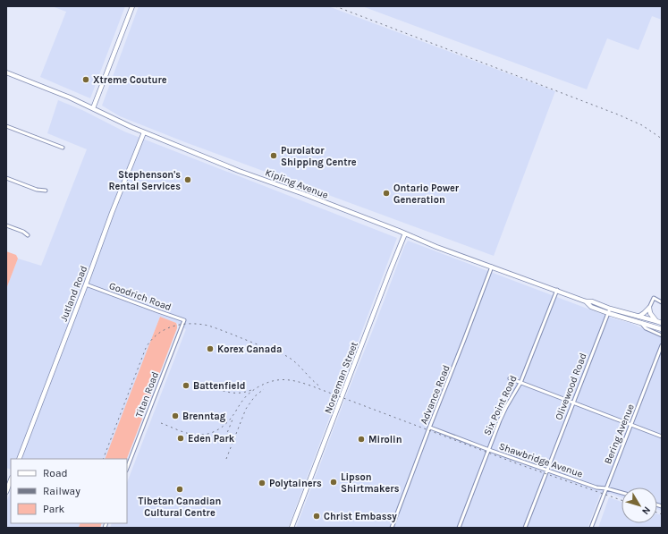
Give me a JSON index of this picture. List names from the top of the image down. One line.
{"streets":{"main road":["Kipling Avenue","Jutland Road","Norseman Street"],"street":["Goodrich Road","Olivewood Road","Titan Road","Advance Road","Six Point Road","Bering Avenue","Shawbridge Avenue"]},"crossings":[["Kipling Avenue","Jutland Road"],["Kipling Avenue","Norseman Street"],["Kipling Avenue","Olivewood Road"],["Kipling Avenue","Advance Road"],["Kipling Avenue","Six Point Road"],["Jutland Road","Goodrich Road"],["Goodrich Road","Titan Road"],["Olivewood Road","Shawbridge Avenue"],["Advance Road","Shawbridge Avenue"],["Six Point Road","Shawbridge Avenue"],["Bering Avenue","Shawbridge Avenue"]],"places":["Xtreme Couture","Purolator Shipping Centre","Stephenson's Rental Services","Ontario Power Generation","Korex Canada","Battenfield","Brenntag","Eden Park","Mirolin","Lipson Shirtmakers","Polytainers","Tibetan Canadian Cultural Centre","Christ Embassy"],"legend":["Road","Railway","Park"],"north":"bottom right"}
